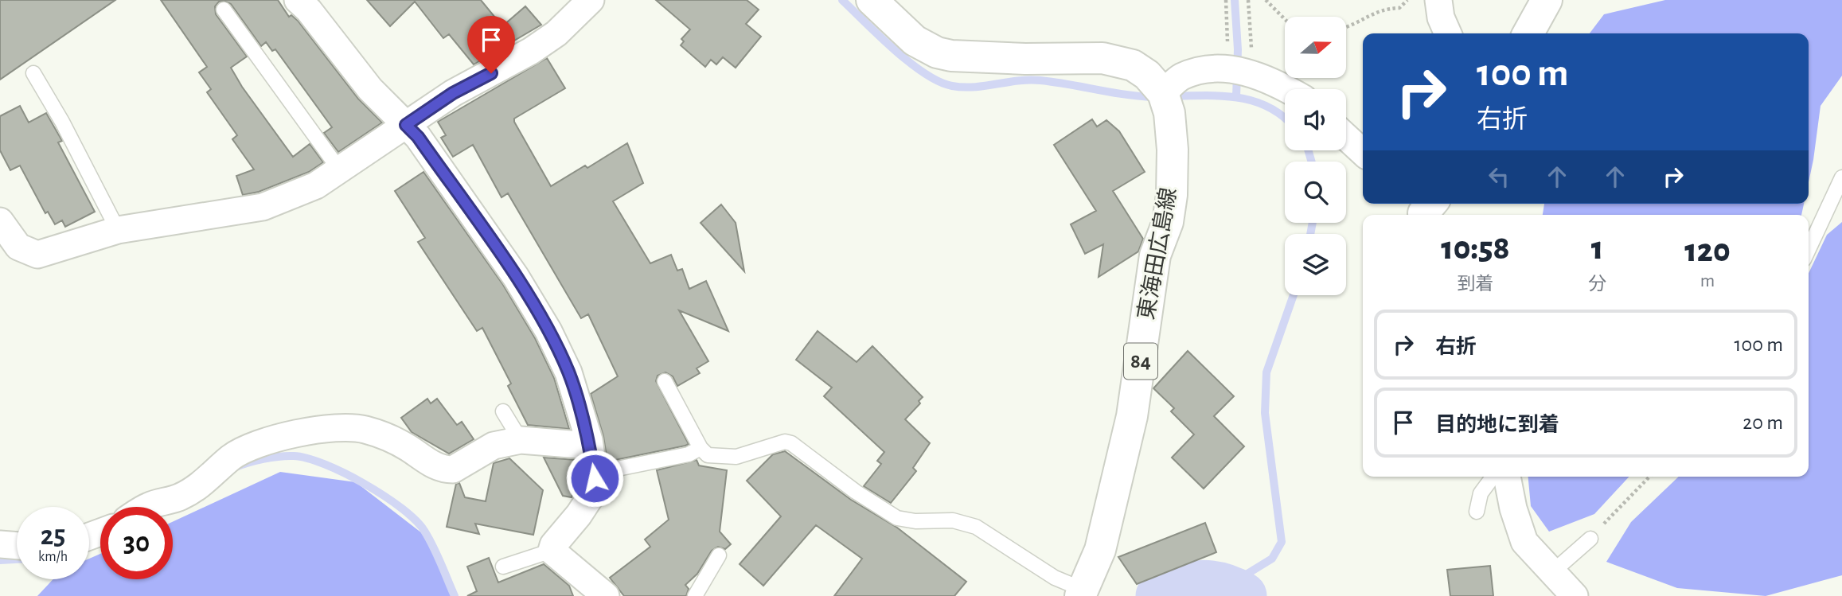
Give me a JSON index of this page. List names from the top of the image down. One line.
{"streets":{"main road":["東海田広島線","84"]},"north":"right","page":{"turn":["100 m","右折"],"eta":["10:58","到着","1","分","120","m"],"list":[{"name":"右折","value":"100 m"},{"name":"目的地に到着","value":"20 m"}],"speed":"25 km/h","limit":"30"}}
